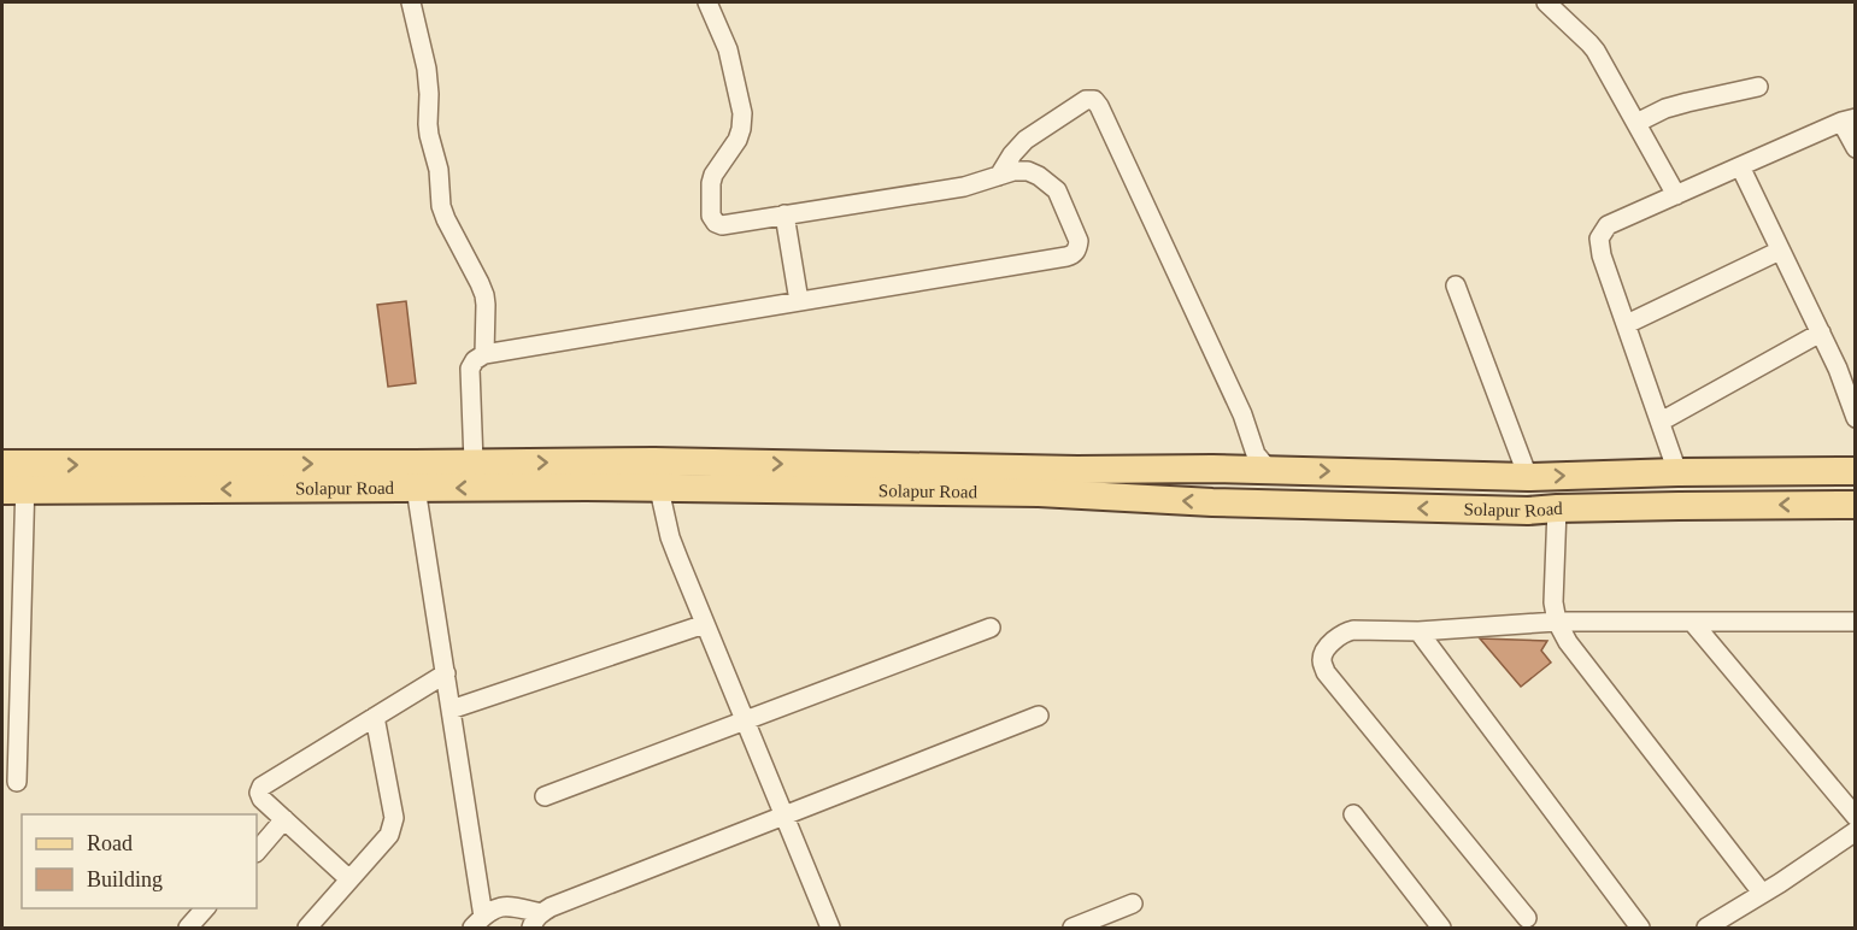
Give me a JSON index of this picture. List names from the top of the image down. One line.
{"streets":{"main road":["Solapur Road"]},"legend":["Road","Building"]}
